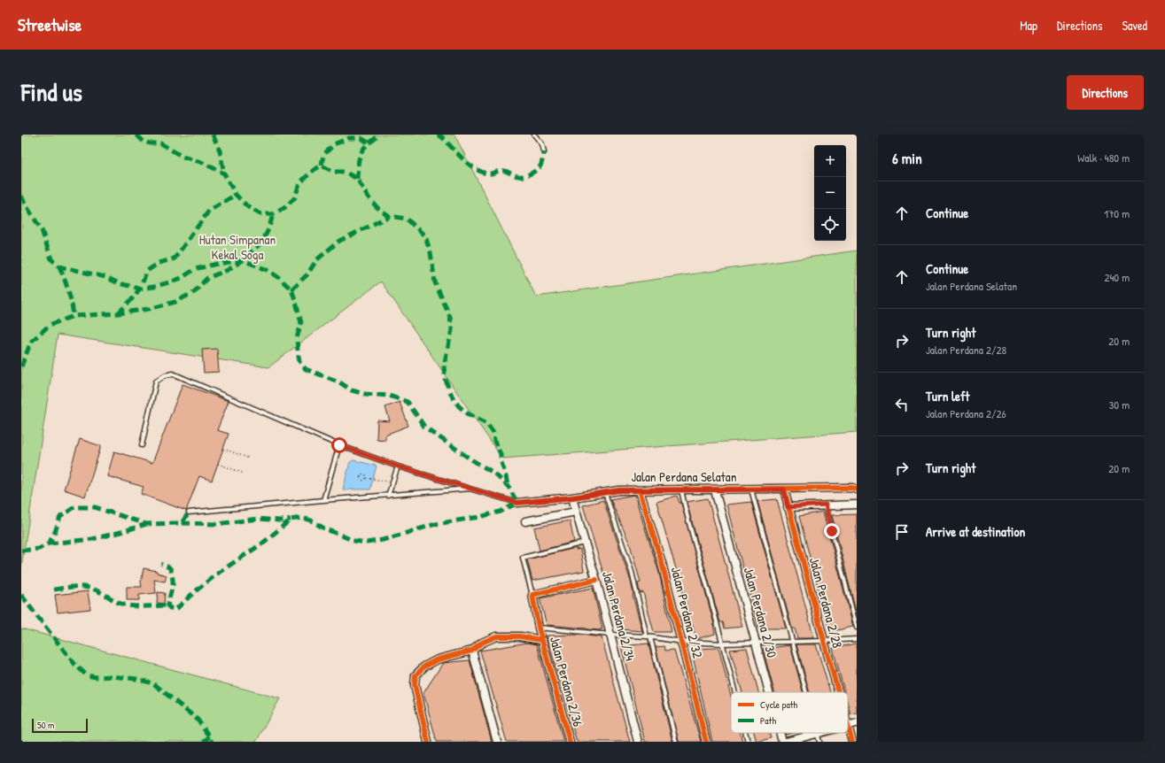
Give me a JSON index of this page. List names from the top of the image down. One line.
{"streets":{"street":["Jalan Perdana Selatan","Jalan Perdana 2/28","Jalan Perdana 2/32","Jalan Perdana 2/30","Jalan Perdana 2/34","Jalan Perdana 2/36"]},"crossings":[["Jalan Perdana Selatan","Jalan Perdana 2/28"],["Jalan Perdana Selatan","Jalan Perdana 2/32"],["Jalan Perdana Selatan","Jalan Perdana 2/30"],["Jalan Perdana Selatan","Jalan Perdana 2/34"]],"parks":["Hutan Simpanan Kekal Soga"],"legend":["Cycle path","Path"],"scale_bar":"50 m","page":{"header":"Streetwise","nav":["Map","Directions","Saved"],"title":"Find us","buttons":"Directions","heading":["6 min","Walk · 480 m"],"map_buttons":["+","−"],"list":[["Continue","170 m"],["Continue","Jalan Perdana Selatan","240 m"],["Turn right","Jalan Perdana 2/28","20 m"],["Turn left","Jalan Perdana 2/26","30 m"],["Turn right","20 m"],"Arrive at destination"],"scale":"50 m"}}
